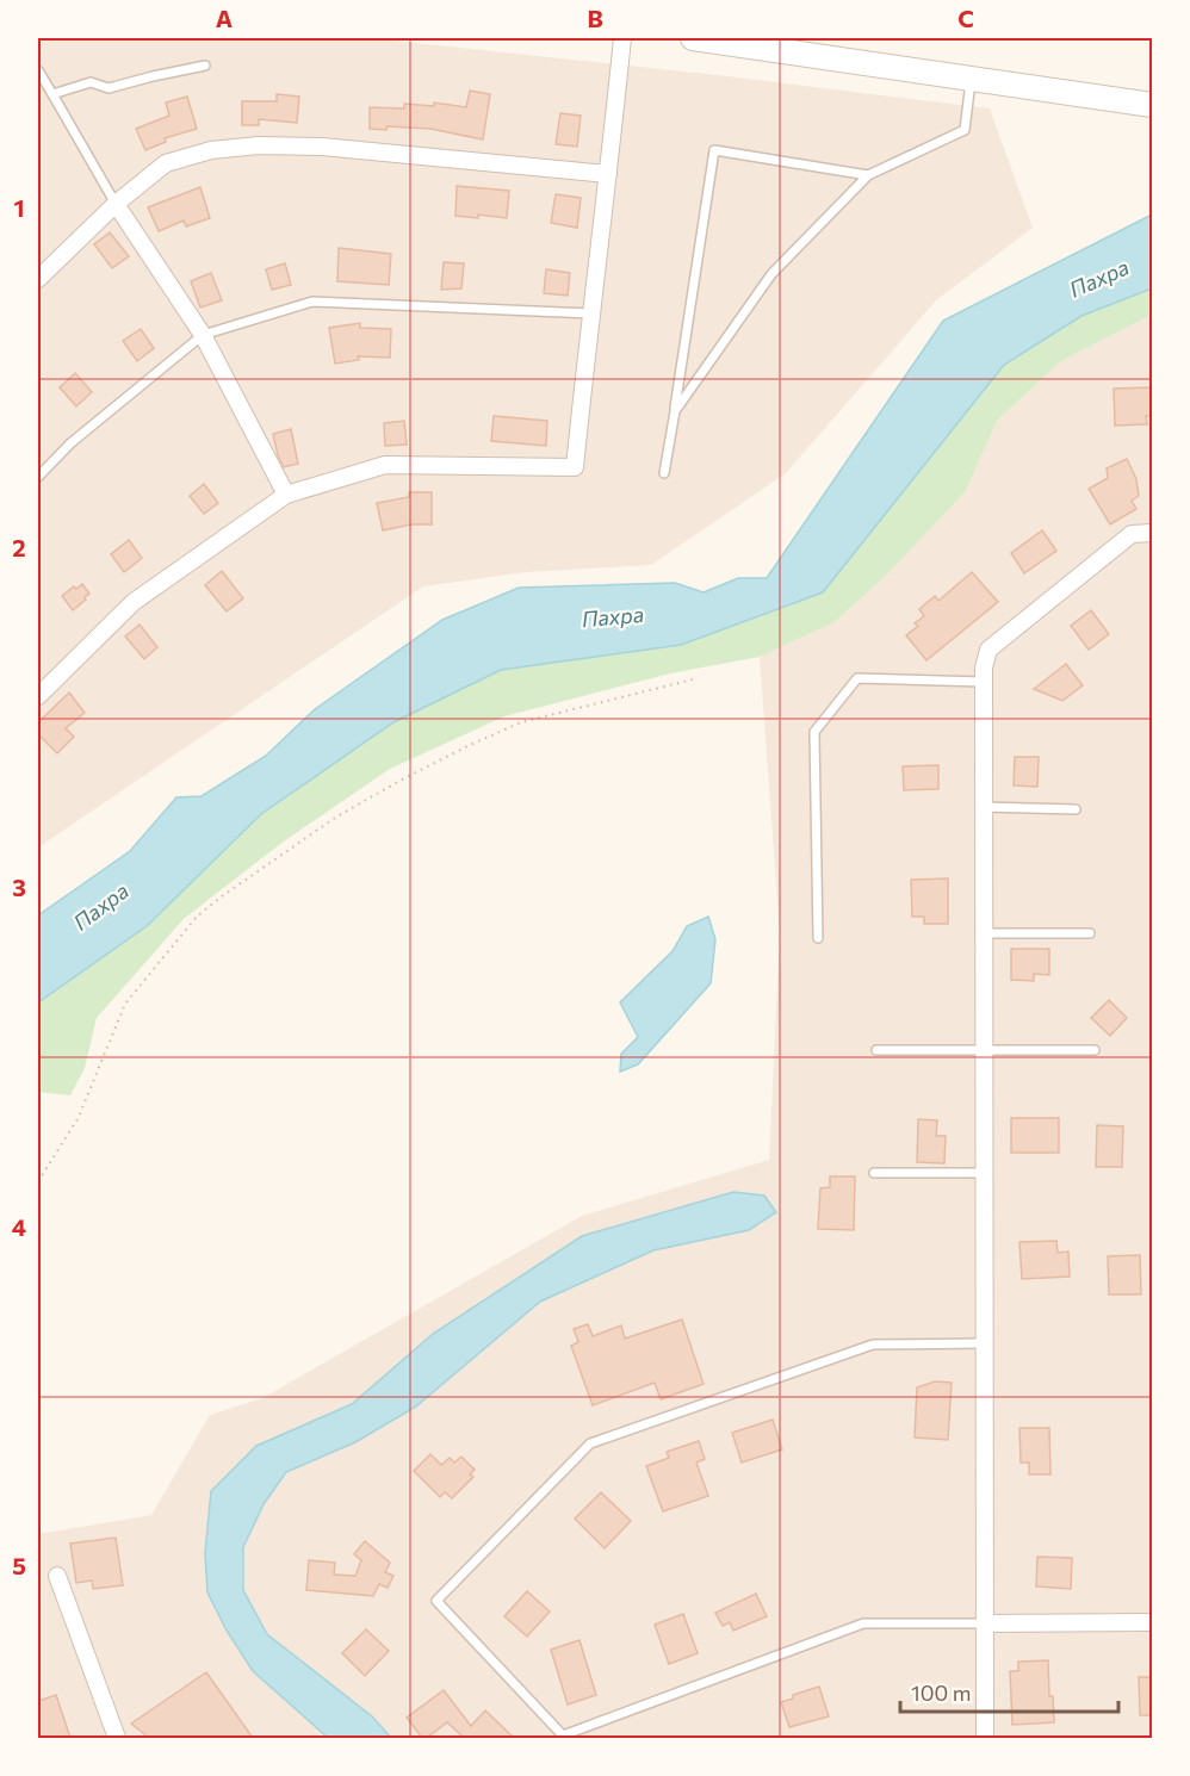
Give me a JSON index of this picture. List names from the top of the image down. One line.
{"water":["Пахра"],"scale_bar":"100 m","grid":{"columns":["A","B","C"],"rows":["1","2","3","4","5"]}}
